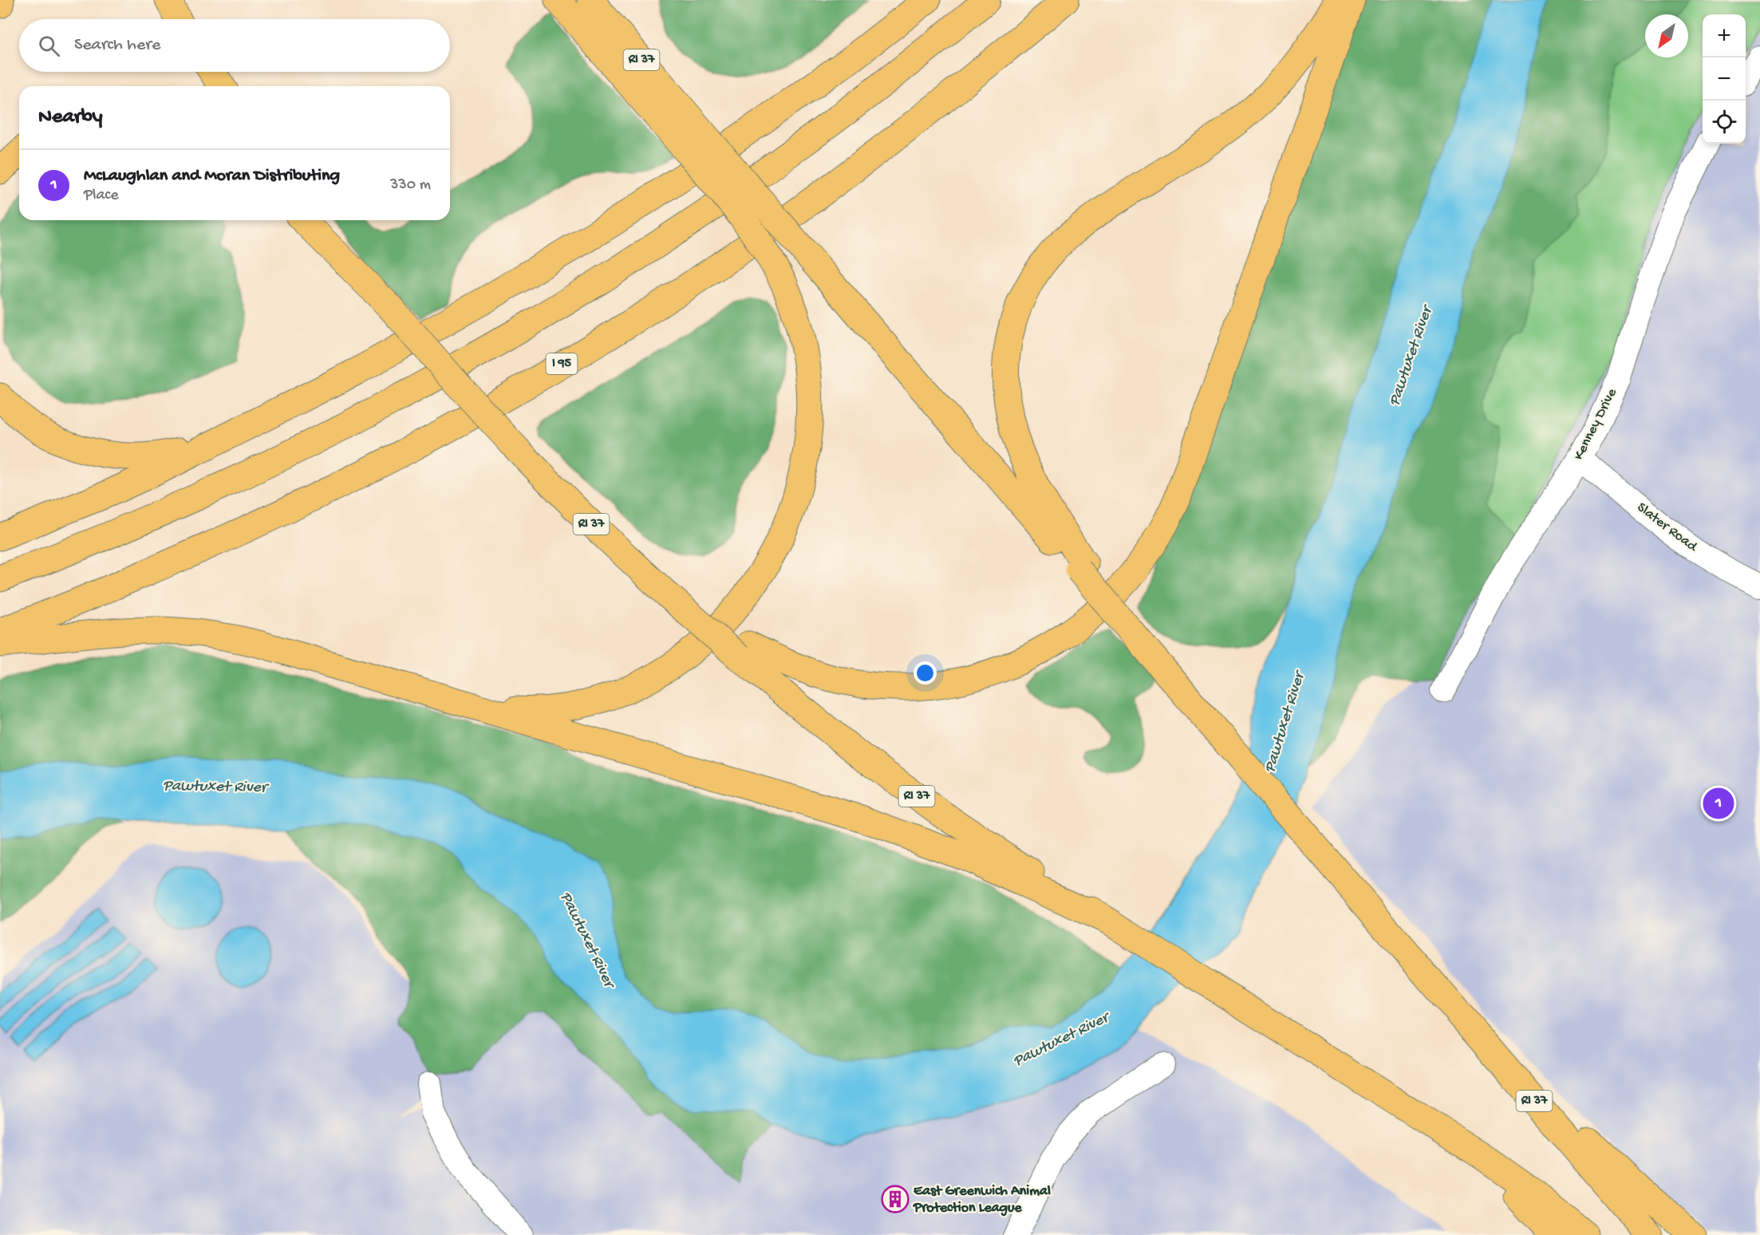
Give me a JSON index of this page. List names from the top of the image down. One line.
{"streets":{"highway":["RI 37","I 95"],"street":["Kenney Drive","Slater Road"]},"crossings":[["Kenney Drive","Slater Road"]],"water":["Pawtuxet River"],"places":{"building":["East Greenwich Animal Protection League"]},"north":"bottom left","page":{"map_buttons":["+","−"],"search":"Search here","heading":"Nearby","list":[{"mark":"1","name":"McLaughlan and Moran Distributing","note":"Place","value":"330 m"}],"pins":"1"}}
